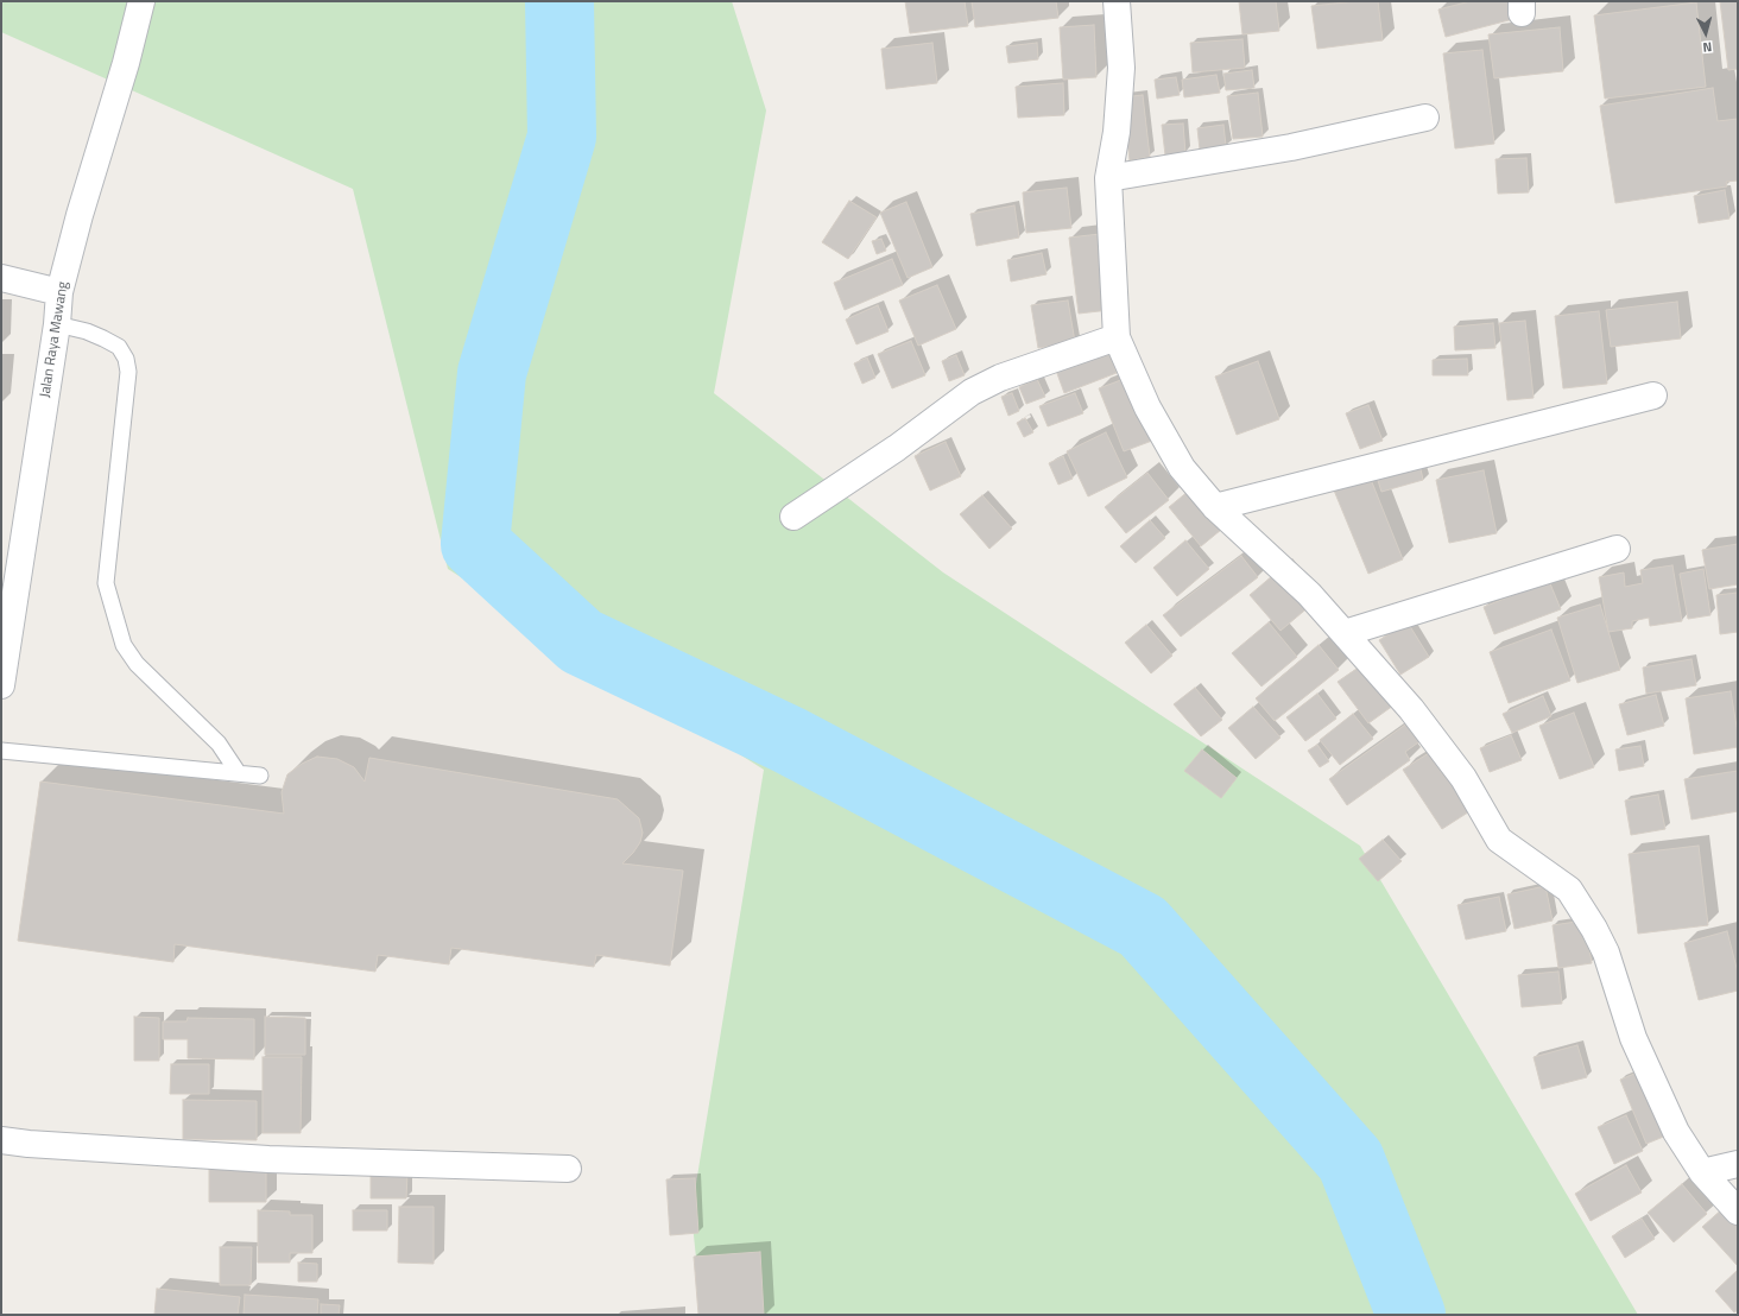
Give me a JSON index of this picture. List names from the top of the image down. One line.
{"streets":{"street":["Jalan Raya Mawang"]},"north":"bottom"}
